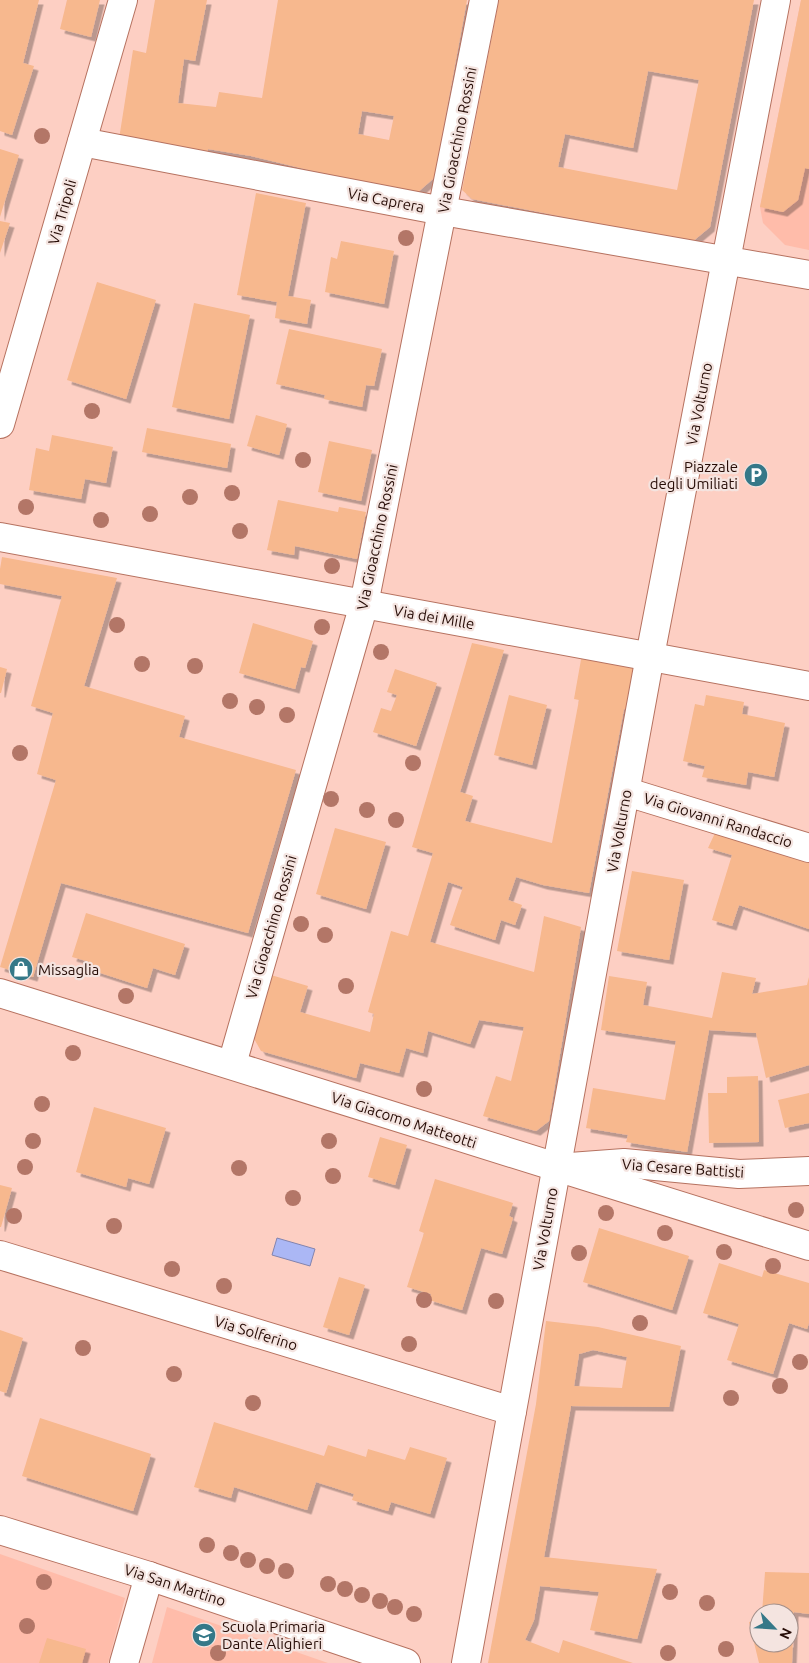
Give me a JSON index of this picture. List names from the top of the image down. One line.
{"streets":{"street":["Via Gioacchino Rossini","Via Caprera","Via Tripoli","Via Volturno","Via dei Mille","Via Giovanni Randaccio","Via Giacomo Matteotti","Via Cesare Battisti","Via Solferino","Via San Martino"]},"crossings":[["Via Gioacchino Rossini","Via Caprera"],["Via Gioacchino Rossini","Via dei Mille"],["Via Gioacchino Rossini","Via Giacomo Matteotti"],["Via Caprera","Via Tripoli"],["Via Caprera","Via Volturno"],["Via Volturno","Via dei Mille"],["Via Volturno","Via Giovanni Randaccio"],["Via Volturno","Via Giacomo Matteotti"],["Via Volturno","Via Cesare Battisti"],["Via Volturno","Via Solferino"],["Via Giacomo Matteotti","Via Cesare Battisti"]],"places":{"parking":["Piazzale degli Umiliati"],"shop":["Missaglia"],"school or university":["Scuola Primaria Dante Alighieri"]},"north":"bottom right"}
